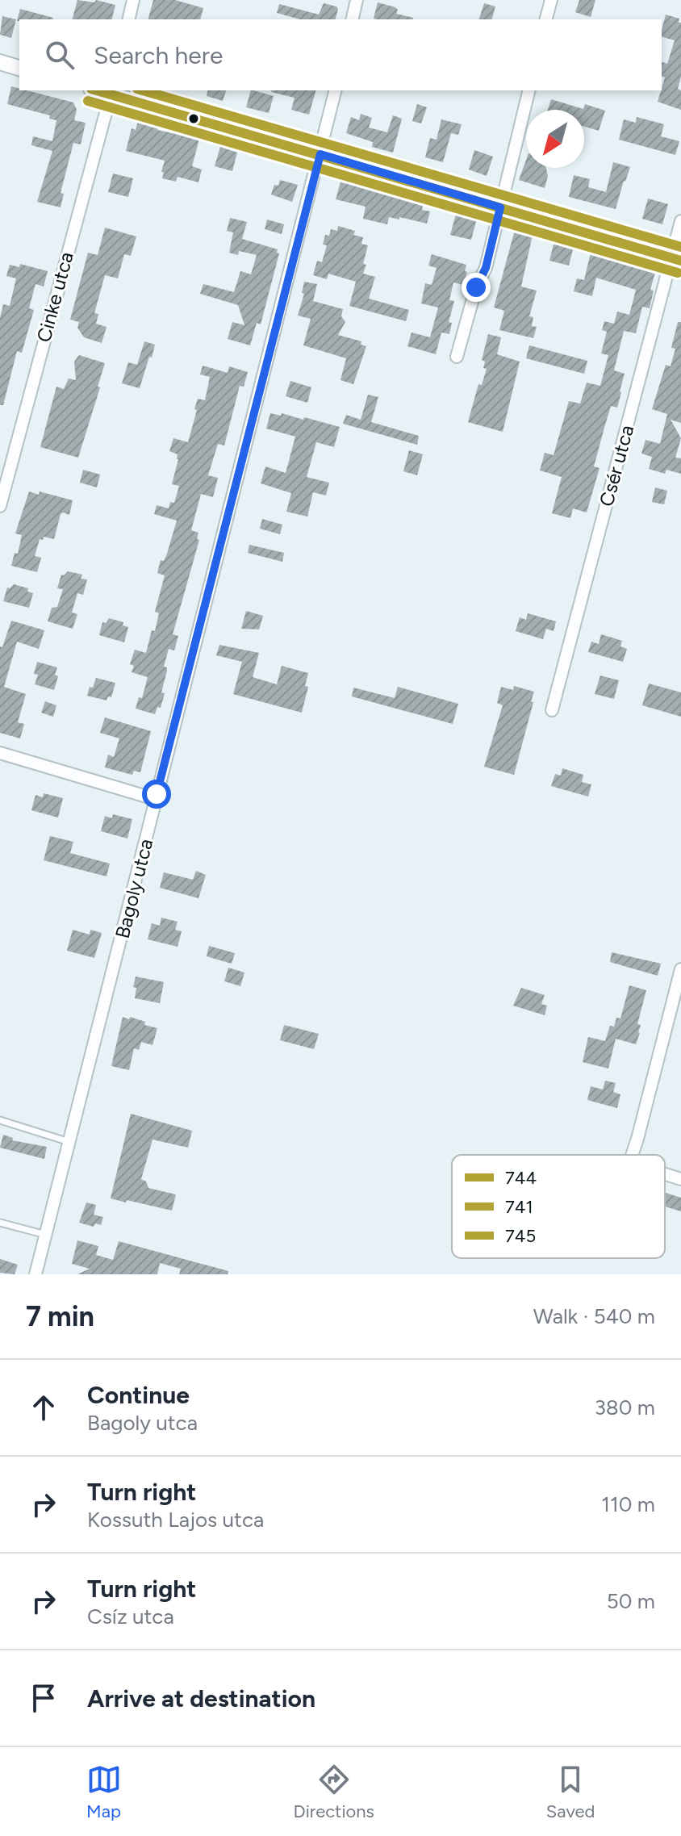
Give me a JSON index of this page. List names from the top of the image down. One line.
{"streets":{"street":["Cinke utca","Csér utca","Bagoly utca"]},"lines":["transit line 744","transit line 745","transit line 741"],"legend":["744","741","745"],"north":"bottom left","page":{"search":"Search here","heading":["7 min","Walk · 540 m"],"list":[["Continue","Bagoly utca","380 m"],["Turn right","Kossuth Lajos utca","110 m"],["Turn right","Csíz utca","50 m"],"Arrive at destination"],"nav":["Map","Directions","Saved"]}}
